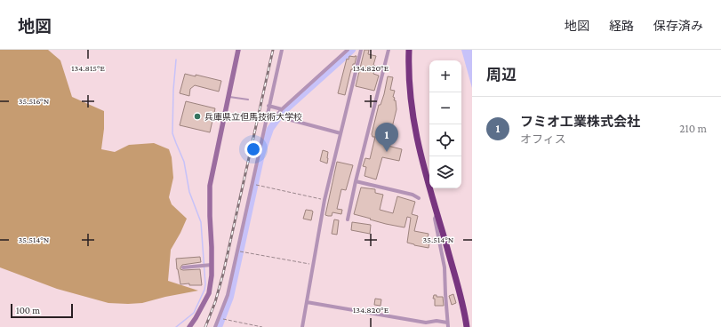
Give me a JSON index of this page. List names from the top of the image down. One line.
{"places":["兵庫県立但馬技術大学校"],"scale_bar":"100 m","page":{"header":"地図","nav":["地図","経路","保存済み"],"heading":"周辺","map_buttons":["+","−"],"list":[{"mark":"1","name":"フミオ工業株式会社","note":"オフィス","value":"210 m"}],"pins":"1","scale":"100 m"},"coordinates":["134.815°E","134.820°E","35.516°N","35.514°N"]}
